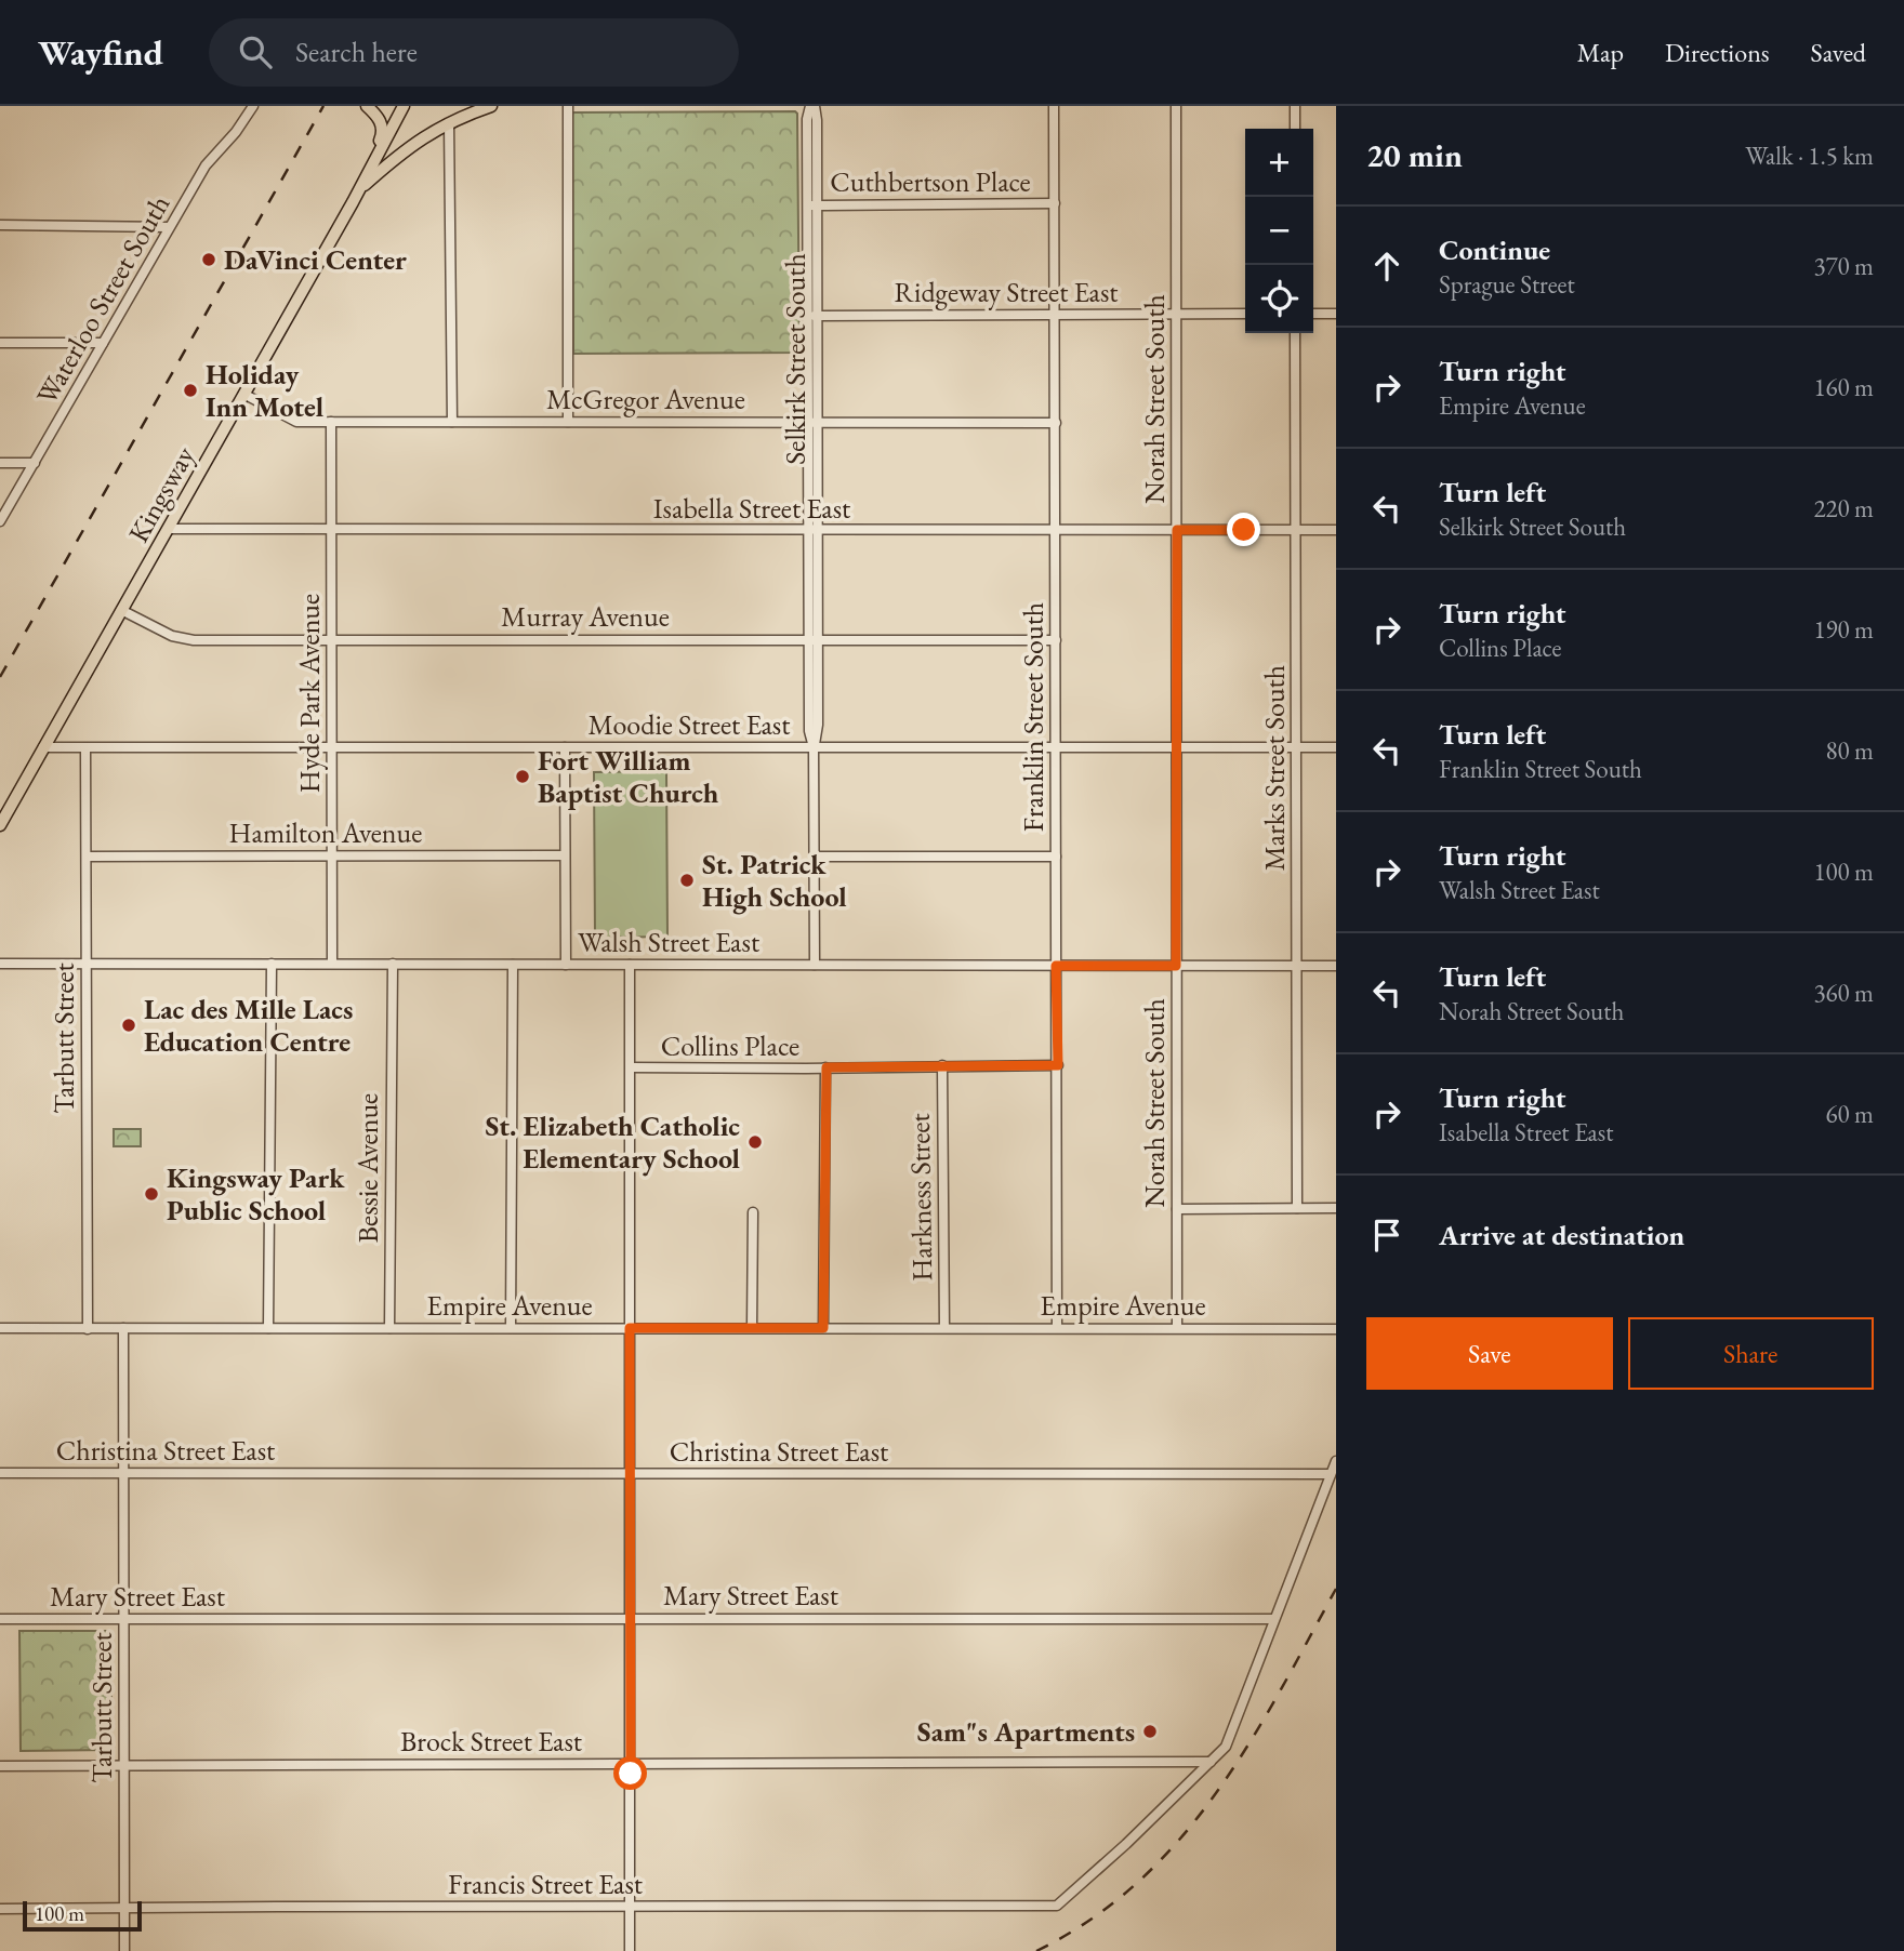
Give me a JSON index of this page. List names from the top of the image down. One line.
{"streets":{"main road":["Kingsway"],"street":["Cuthbertson Place","Ridgeway Street East","Waterloo Street South","Selkirk Street South","McGregor Avenue","Norah Street South","Isabella Street East","Murray Avenue","Hyde Park Avenue","Franklin Street South","Moodie Street East","Marks Street South","Hamilton Avenue","Walsh Street East","Tarbutt Street","Collins Place","Bessie Avenue","Harkness Street","Empire Avenue","Christina Street East","Mary Street East","Brock Street East","Francis Street East"]},"crossings":[["Cuthbertson Place","Selkirk Street South"],["Cuthbertson Place","Franklin Street South"],["Ridgeway Street East","Selkirk Street South"],["Ridgeway Street East","Norah Street South"],["Ridgeway Street East","Franklin Street South"],["Selkirk Street South","McGregor Avenue"],["Selkirk Street South","Isabella Street East"],["Selkirk Street South","Murray Avenue"],["Selkirk Street South","Moodie Street East"],["Selkirk Street South","Walsh Street East"],["McGregor Avenue","Kingsway"],["McGregor Avenue","Hyde Park Avenue"],["McGregor Avenue","Franklin Street South"],["Norah Street South","Isabella Street East"],["Norah Street South","Moodie Street East"],["Norah Street South","Walsh Street East"],["Norah Street South","Empire Avenue"],["Kingsway","Isabella Street East"],["Kingsway","Murray Avenue"],["Kingsway","Moodie Street East"],["Isabella Street East","Hyde Park Avenue"],["Isabella Street East","Franklin Street South"],["Isabella Street East","Marks Street South"],["Murray Avenue","Hyde Park Avenue"],["Murray Avenue","Franklin Street South"],["Hyde Park Avenue","Moodie Street East"],["Hyde Park Avenue","Hamilton Avenue"],["Hyde Park Avenue","Walsh Street East"],["Franklin Street South","Moodie Street East"],["Franklin Street South","Walsh Street East"],["Franklin Street South","Collins Place"],["Franklin Street South","Empire Avenue"],["Moodie Street East","Marks Street South"],["Moodie Street East","Tarbutt Street"],["Marks Street South","Walsh Street East"],["Hamilton Avenue","Tarbutt Street"],["Walsh Street East","Tarbutt Street"],["Walsh Street East","Bessie Avenue"],["Tarbutt Street","Empire Avenue"],["Tarbutt Street","Christina Street East"],["Tarbutt Street","Mary Street East"],["Tarbutt Street","Brock Street East"],["Tarbutt Street","Francis Street East"],["Collins Place","Harkness Street"],["Bessie Avenue","Empire Avenue"],["Harkness Street","Empire Avenue"],["Christina Street East","Francis Street East"],["Mary Street East","Francis Street East"],["Brock Street East","Francis Street East"]],"places":["DaVinci Center","Holiday Inn Motel","Fort William Baptist Church","St. Patrick High School","Lac des Mille Lacs Education Centre","St. Elizabeth Catholic Elementary School","Kingsway Park Public School","Sam\"s Apartments"],"scale_bar":"100 m","page":{"header":"Wayfind","search":"Search here","nav":["Map","Directions","Saved"],"heading":["20 min","Walk · 1.5 km"],"map_buttons":["+","−"],"list":[["Continue","Sprague Street","370 m"],["Turn right","Empire Avenue","160 m"],["Turn left","Selkirk Street South","220 m"],["Turn right","Collins Place","190 m"],["Turn left","Franklin Street South","80 m"],["Turn right","Walsh Street East","100 m"],["Turn left","Norah Street South","360 m"],["Turn right","Isabella Street East","60 m"],"Arrive at destination"],"buttons":["Save","Share"],"scale":"100 m"}}
